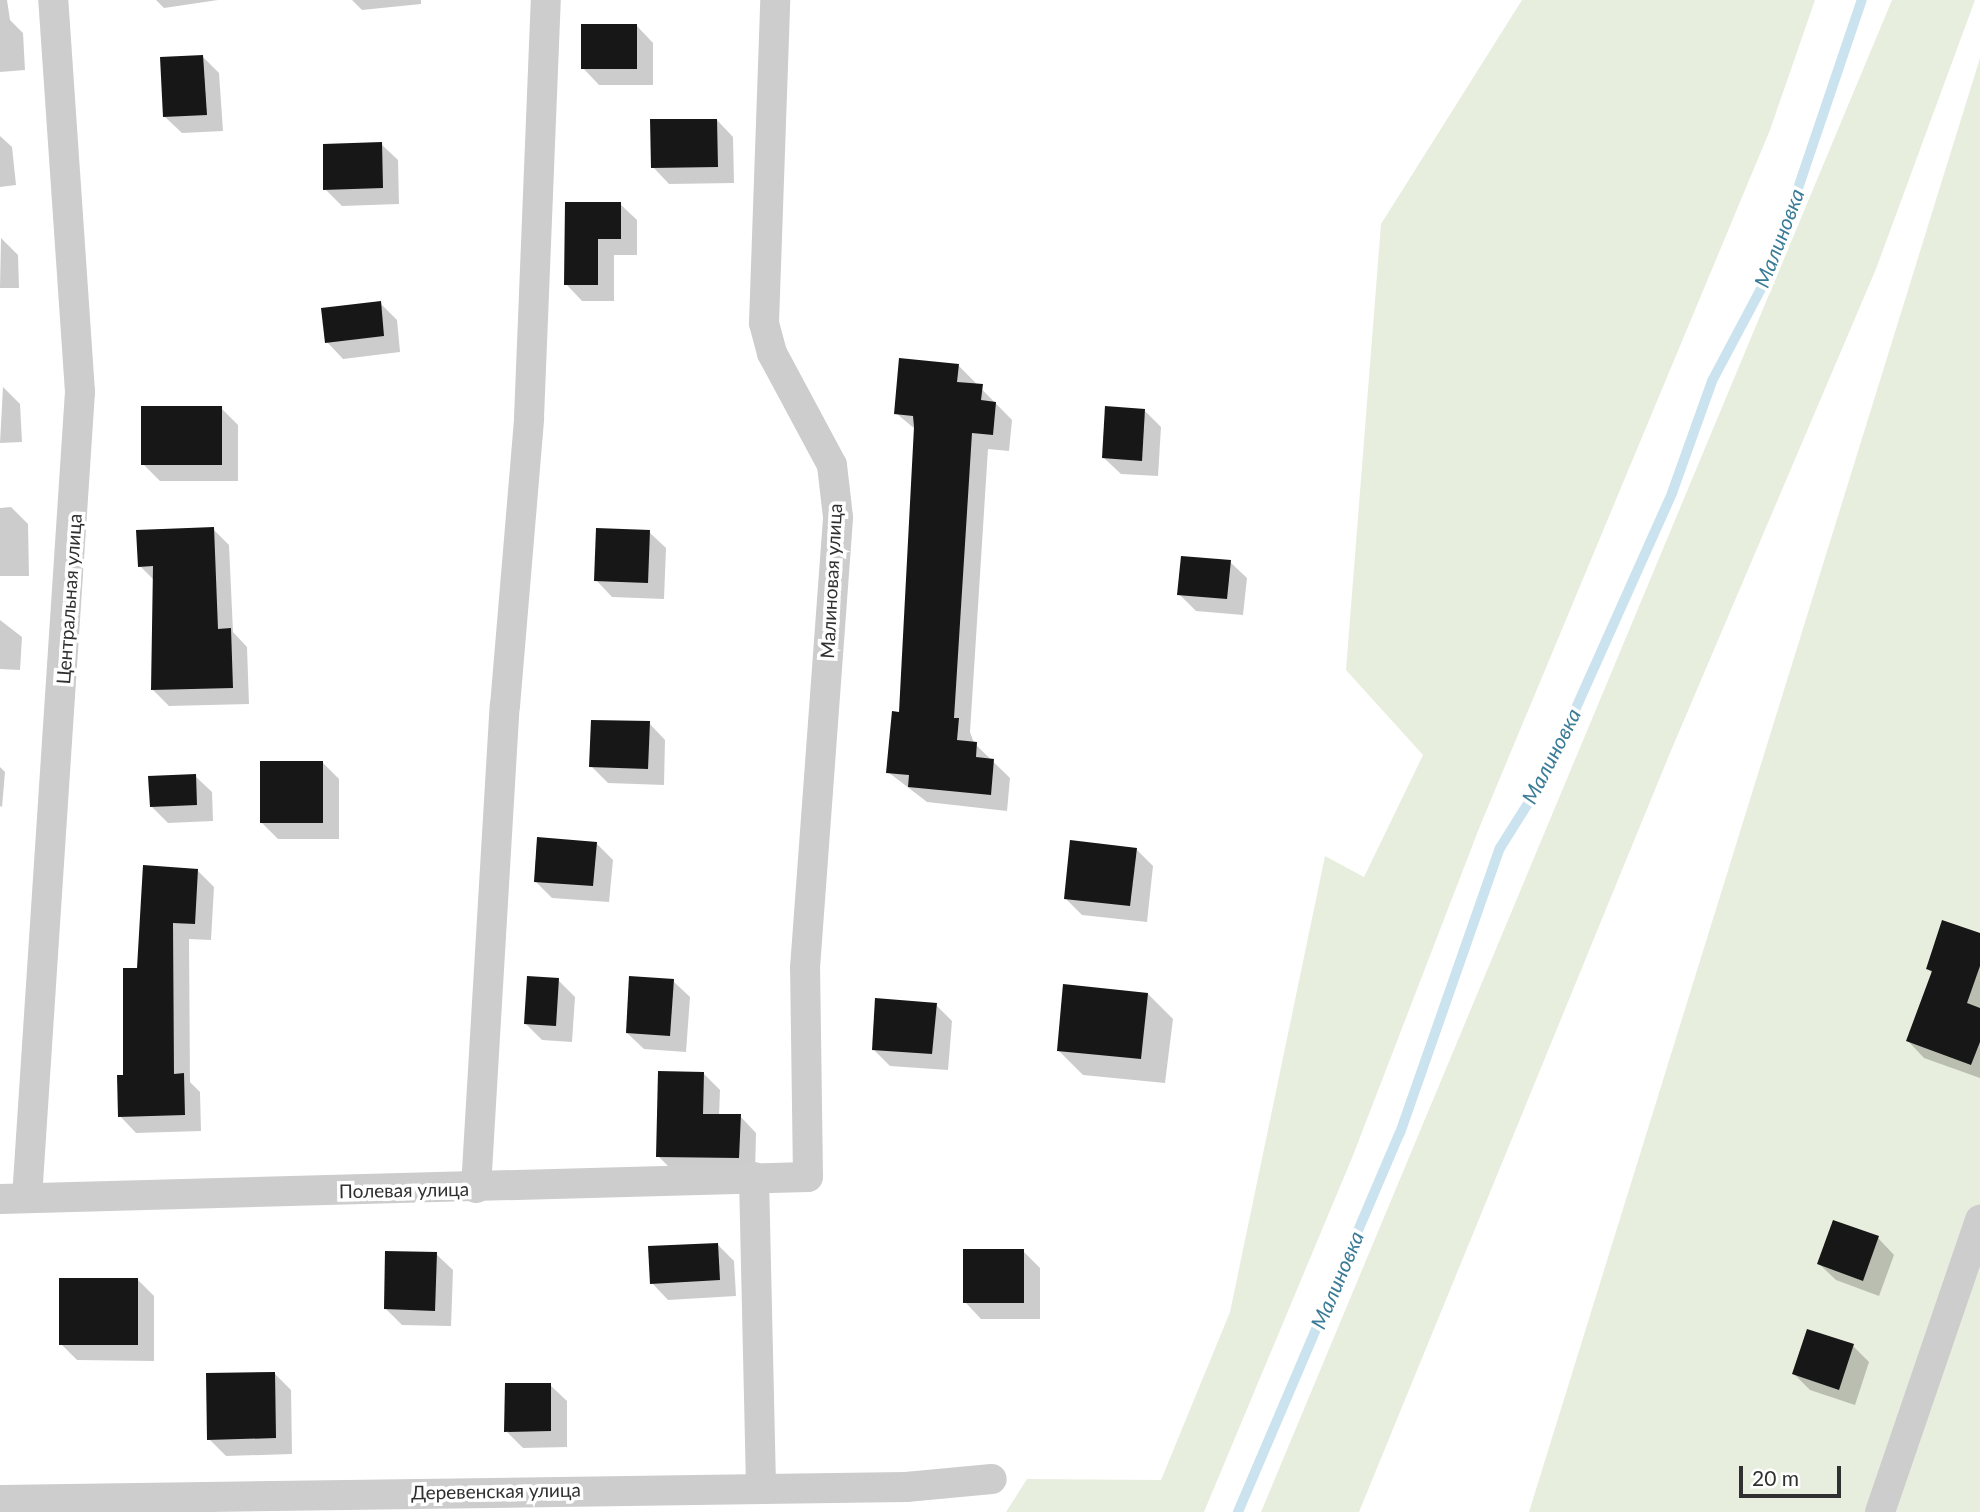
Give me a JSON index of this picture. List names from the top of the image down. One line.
{"streets":{"street":["Малиновая улица","Центральная улица","Полевая улица","Деревенская улица"]},"crossings":[["Малиновая улица","Полевая улица"],["Центральная улица","Полевая улица"]],"water":["Малиновка"],"scale_bar":"20 m"}
